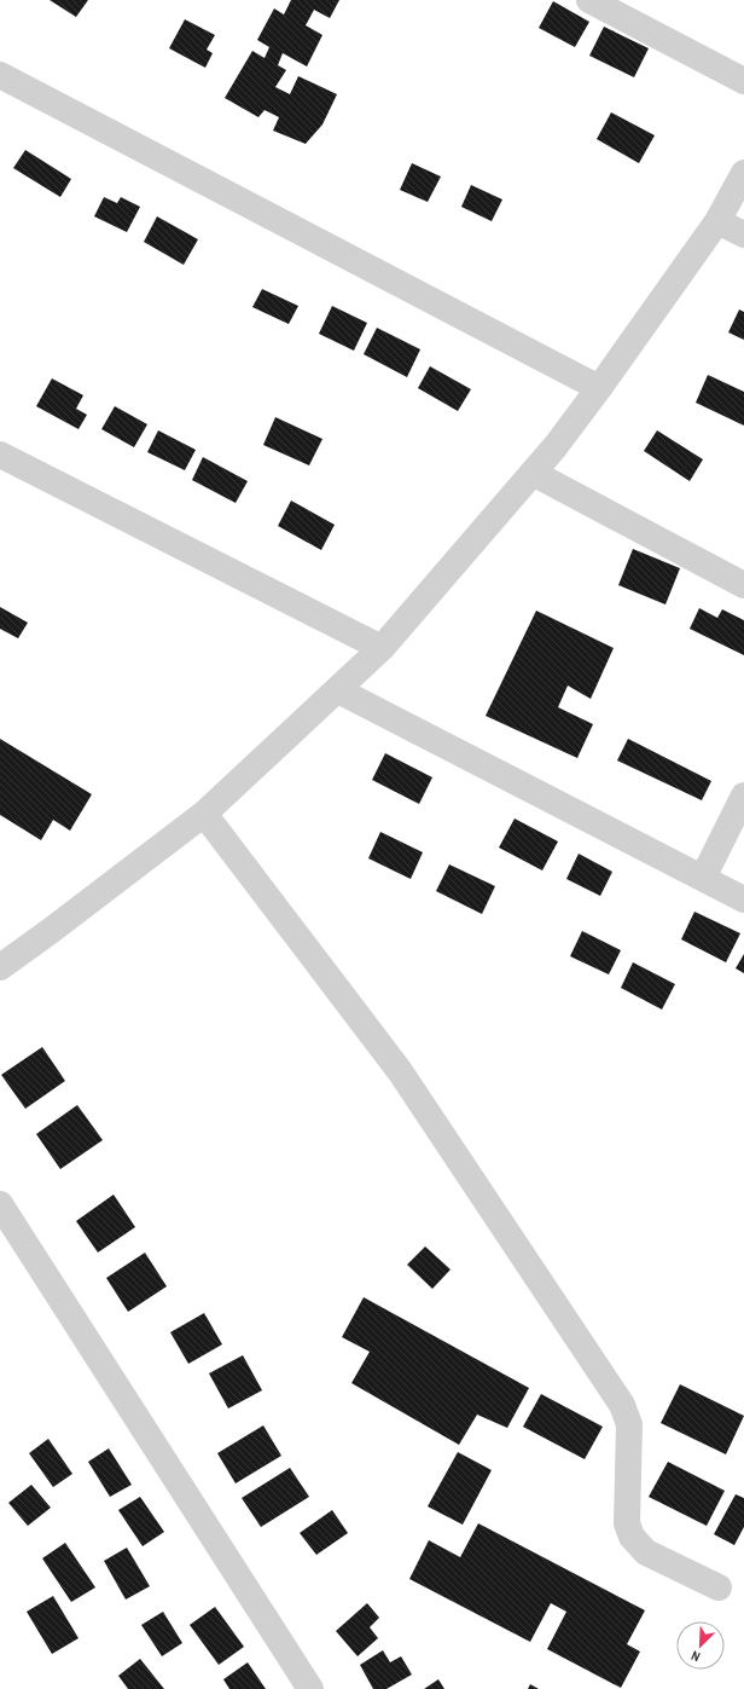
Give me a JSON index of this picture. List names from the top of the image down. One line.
{"north":"bottom left"}
